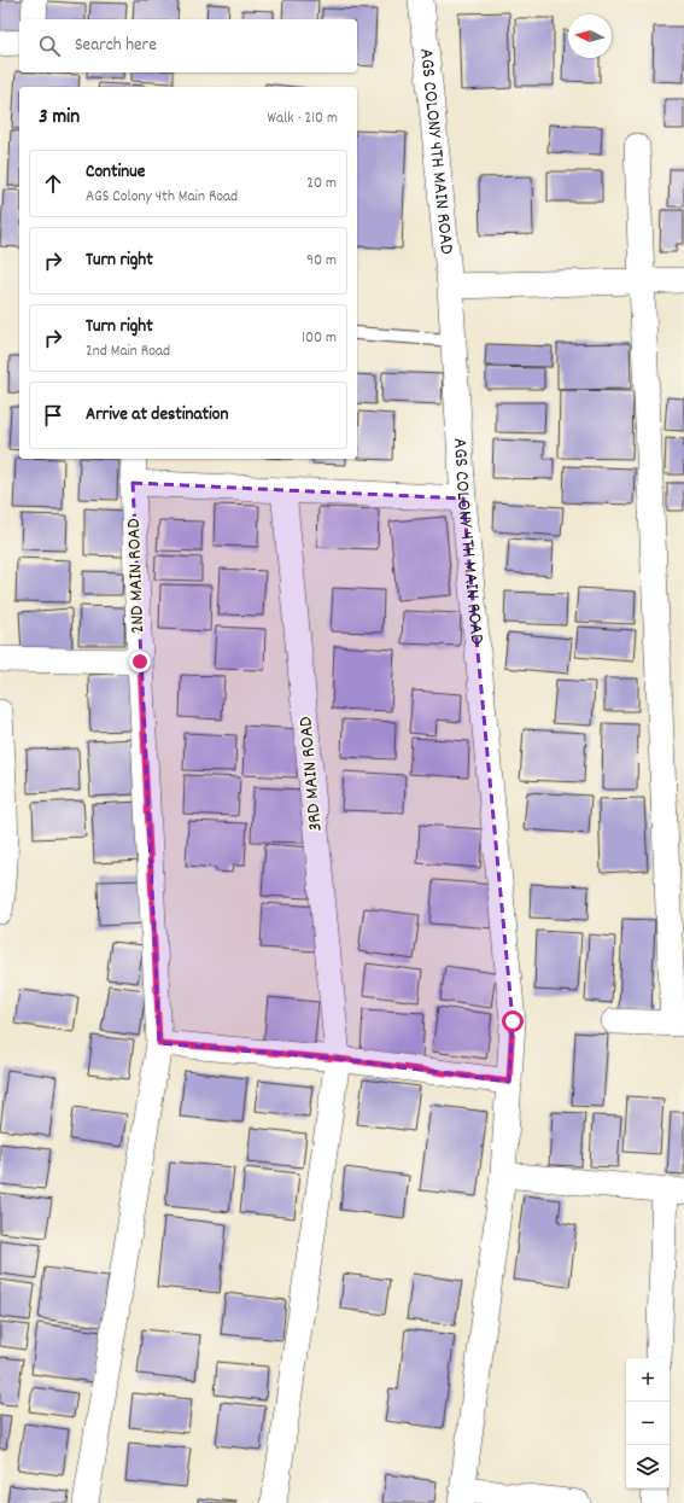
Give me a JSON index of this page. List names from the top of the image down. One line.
{"streets":{"street":["AGS COLONY 4TH MAIN ROAD","2ND MAIN ROAD","3RD MAIN ROAD"]},"north":"left","page":{"search":"Search here","heading":["3 min","Walk · 210 m"],"list":[["Continue","AGS Colony 4th Main Road","20 m"],["Turn right","90 m"],["Turn right","2nd Main Road","100 m"],"Arrive at destination"],"map_buttons":["+","−"]}}
